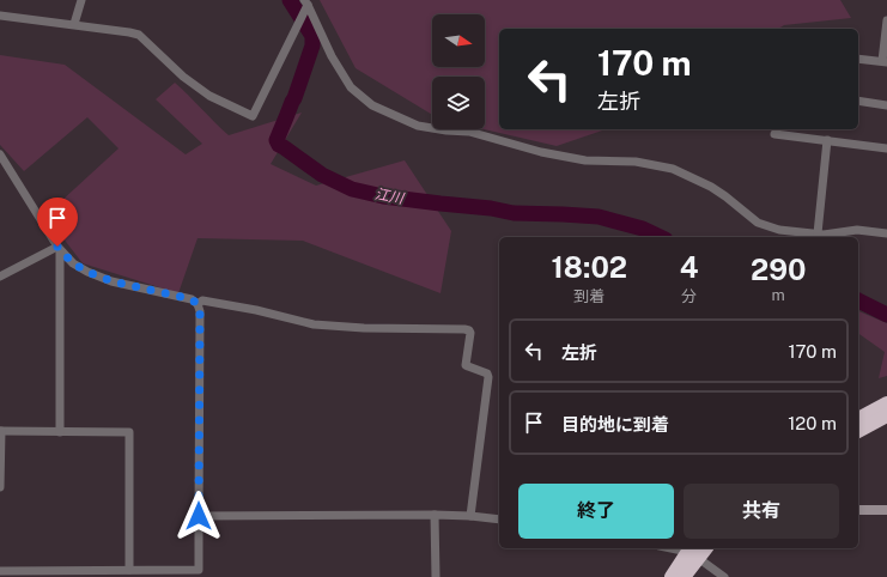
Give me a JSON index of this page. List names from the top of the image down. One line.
{"water":["江川"],"north":"right","page":{"turn":["170 m","左折"],"eta":["18:02","到着","4","分","290","m"],"list":[{"name":"左折","value":"170 m"},{"name":"目的地に到着","value":"120 m"}],"buttons":["終了","共有"]}}
